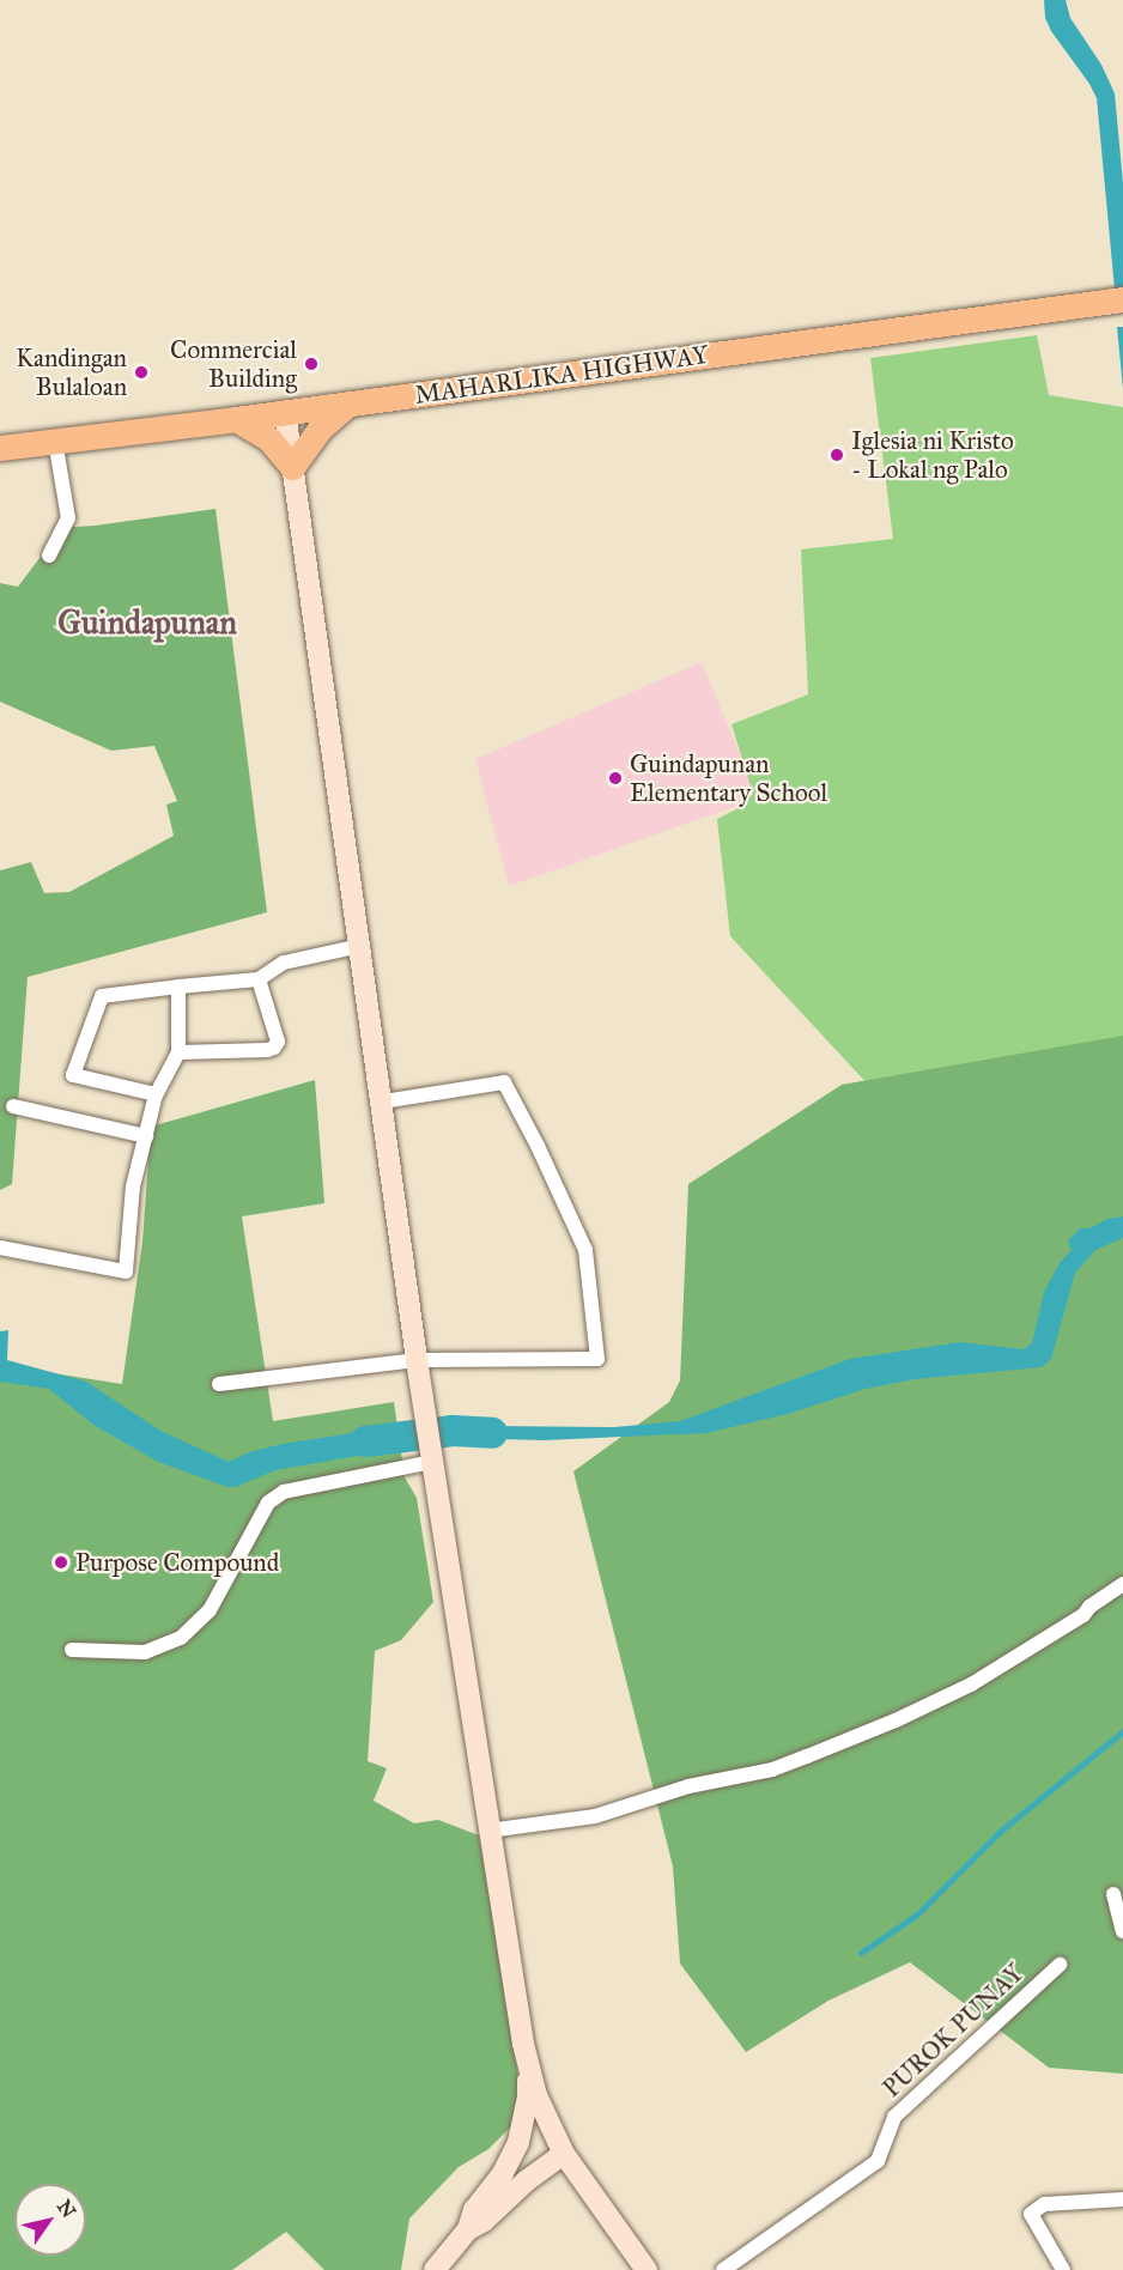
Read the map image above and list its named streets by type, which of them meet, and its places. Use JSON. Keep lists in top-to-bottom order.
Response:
{
  "streets": {
    "highway": ["MAHARLIKA HIGHWAY"],
    "street": ["PUROK PUNAY"]
  },
  "districts": ["Guindapunan"],
  "places": [
    "Commercial Building",
    "Kandingan Bulaloan",
    "Iglesia ni Kristo - Lokal ng Palo",
    "Guindapunan Elementary School",
    "Purpose Compound"
  ],
  "north": "top right"
}
